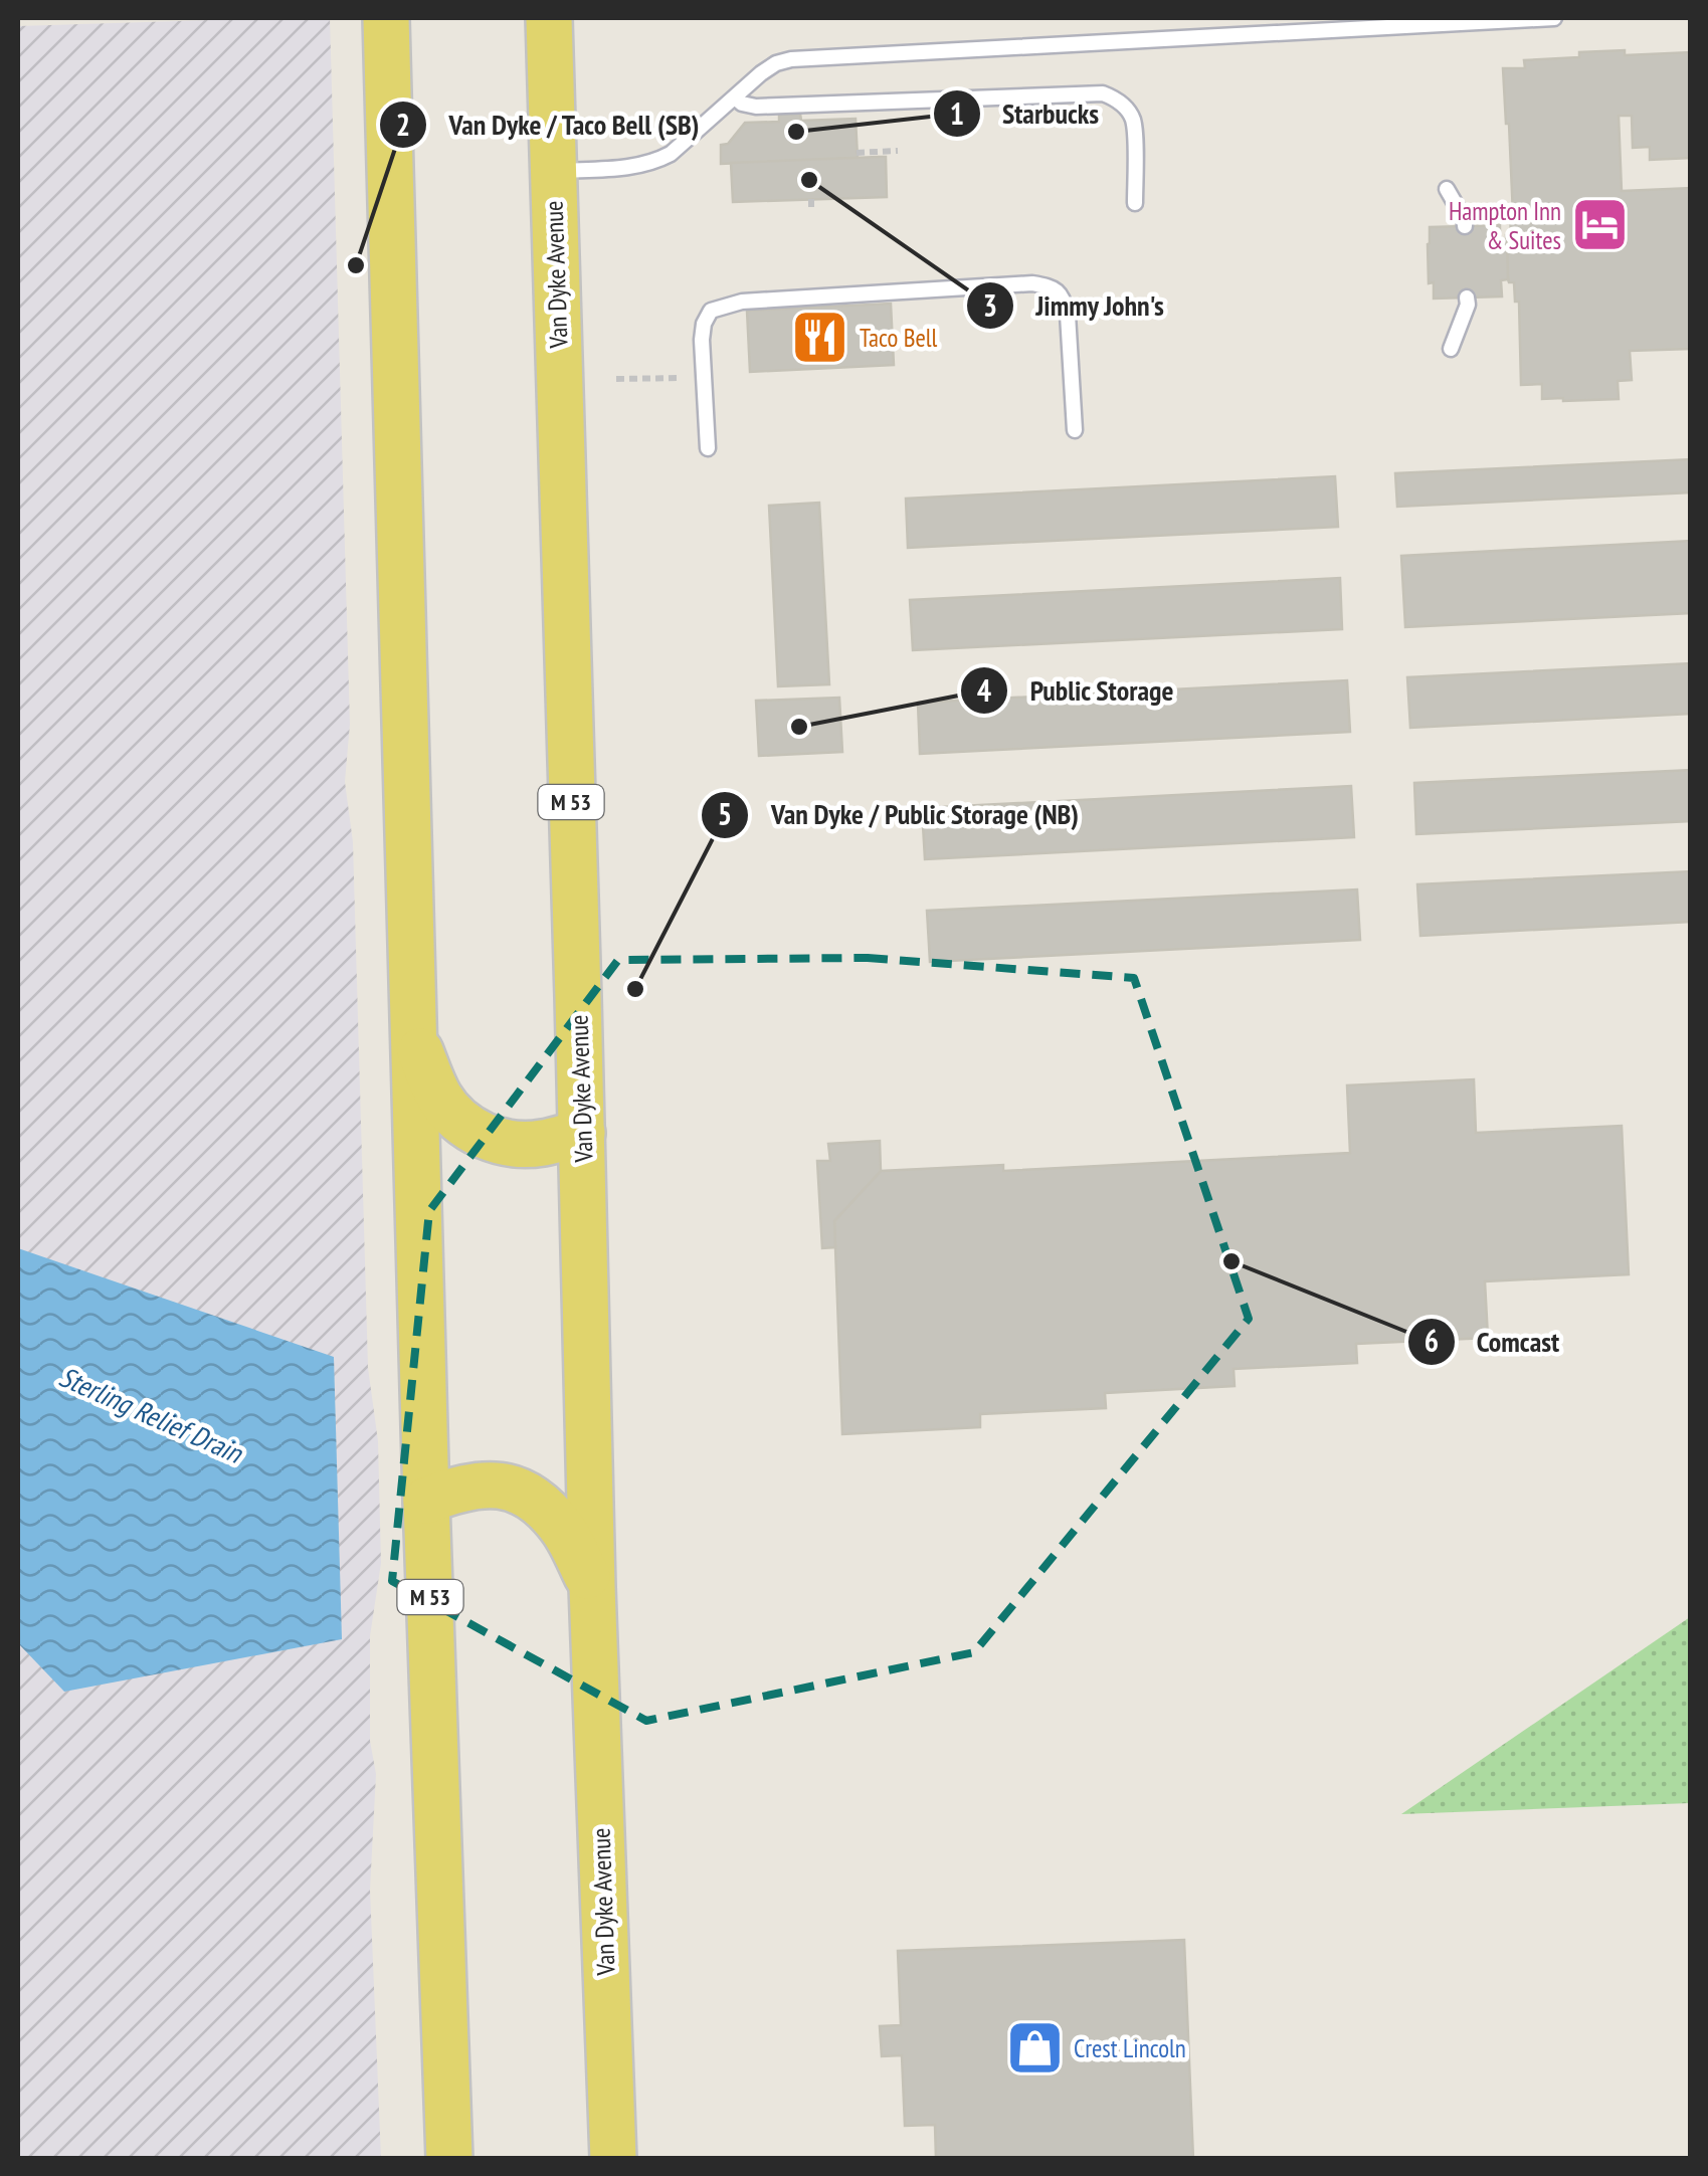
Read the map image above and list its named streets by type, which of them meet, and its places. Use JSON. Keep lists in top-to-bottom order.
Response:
{
  "streets": {
    "main road": ["Van Dyke Avenue", "M 53"]
  },
  "water": ["Sterling Relief Drain"],
  "places": {
    "other": [
      "Starbucks",
      "Jimmy John's",
      "Van Dyke / Taco Bell (SB)",
      "Public Storage",
      "Van Dyke / Public Storage (NB)",
      "Comcast"
    ],
    "hotel": ["Hampton Inn & Suites"],
    "restaurant": ["Taco Bell"],
    "shop": ["Crest Lincoln"]
  }
}
